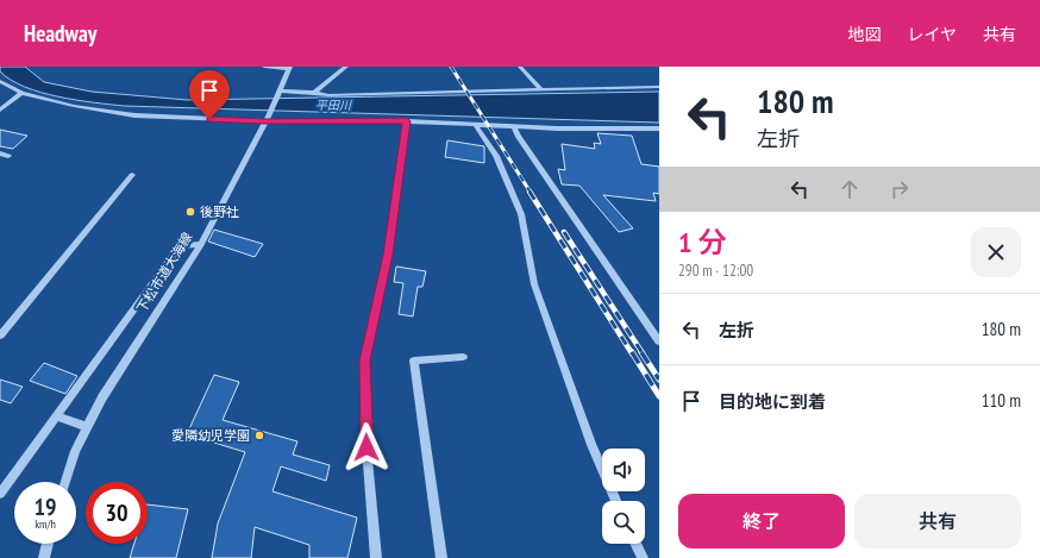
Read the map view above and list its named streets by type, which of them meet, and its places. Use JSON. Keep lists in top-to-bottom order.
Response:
{
  "streets": {
    "street": ["下松市道大海線"]
  },
  "water": ["平田川"],
  "places": ["後野社", "愛隣幼児学園"],
  "page": {
    "header": "Headway",
    "nav": ["地図", "レイヤ", "共有"],
    "turn": ["180 m", "左折"],
    "heading": ["1 分", "290 m · 12:00"],
    "list": [
      {
        "name": "左折",
        "value": "180 m"
      },
      {
        "name": "目的地に到着",
        "value": "110 m"
      }
    ],
    "speed": "19 km/h",
    "limit": "30",
    "buttons": ["終了", "共有"]
  }
}
